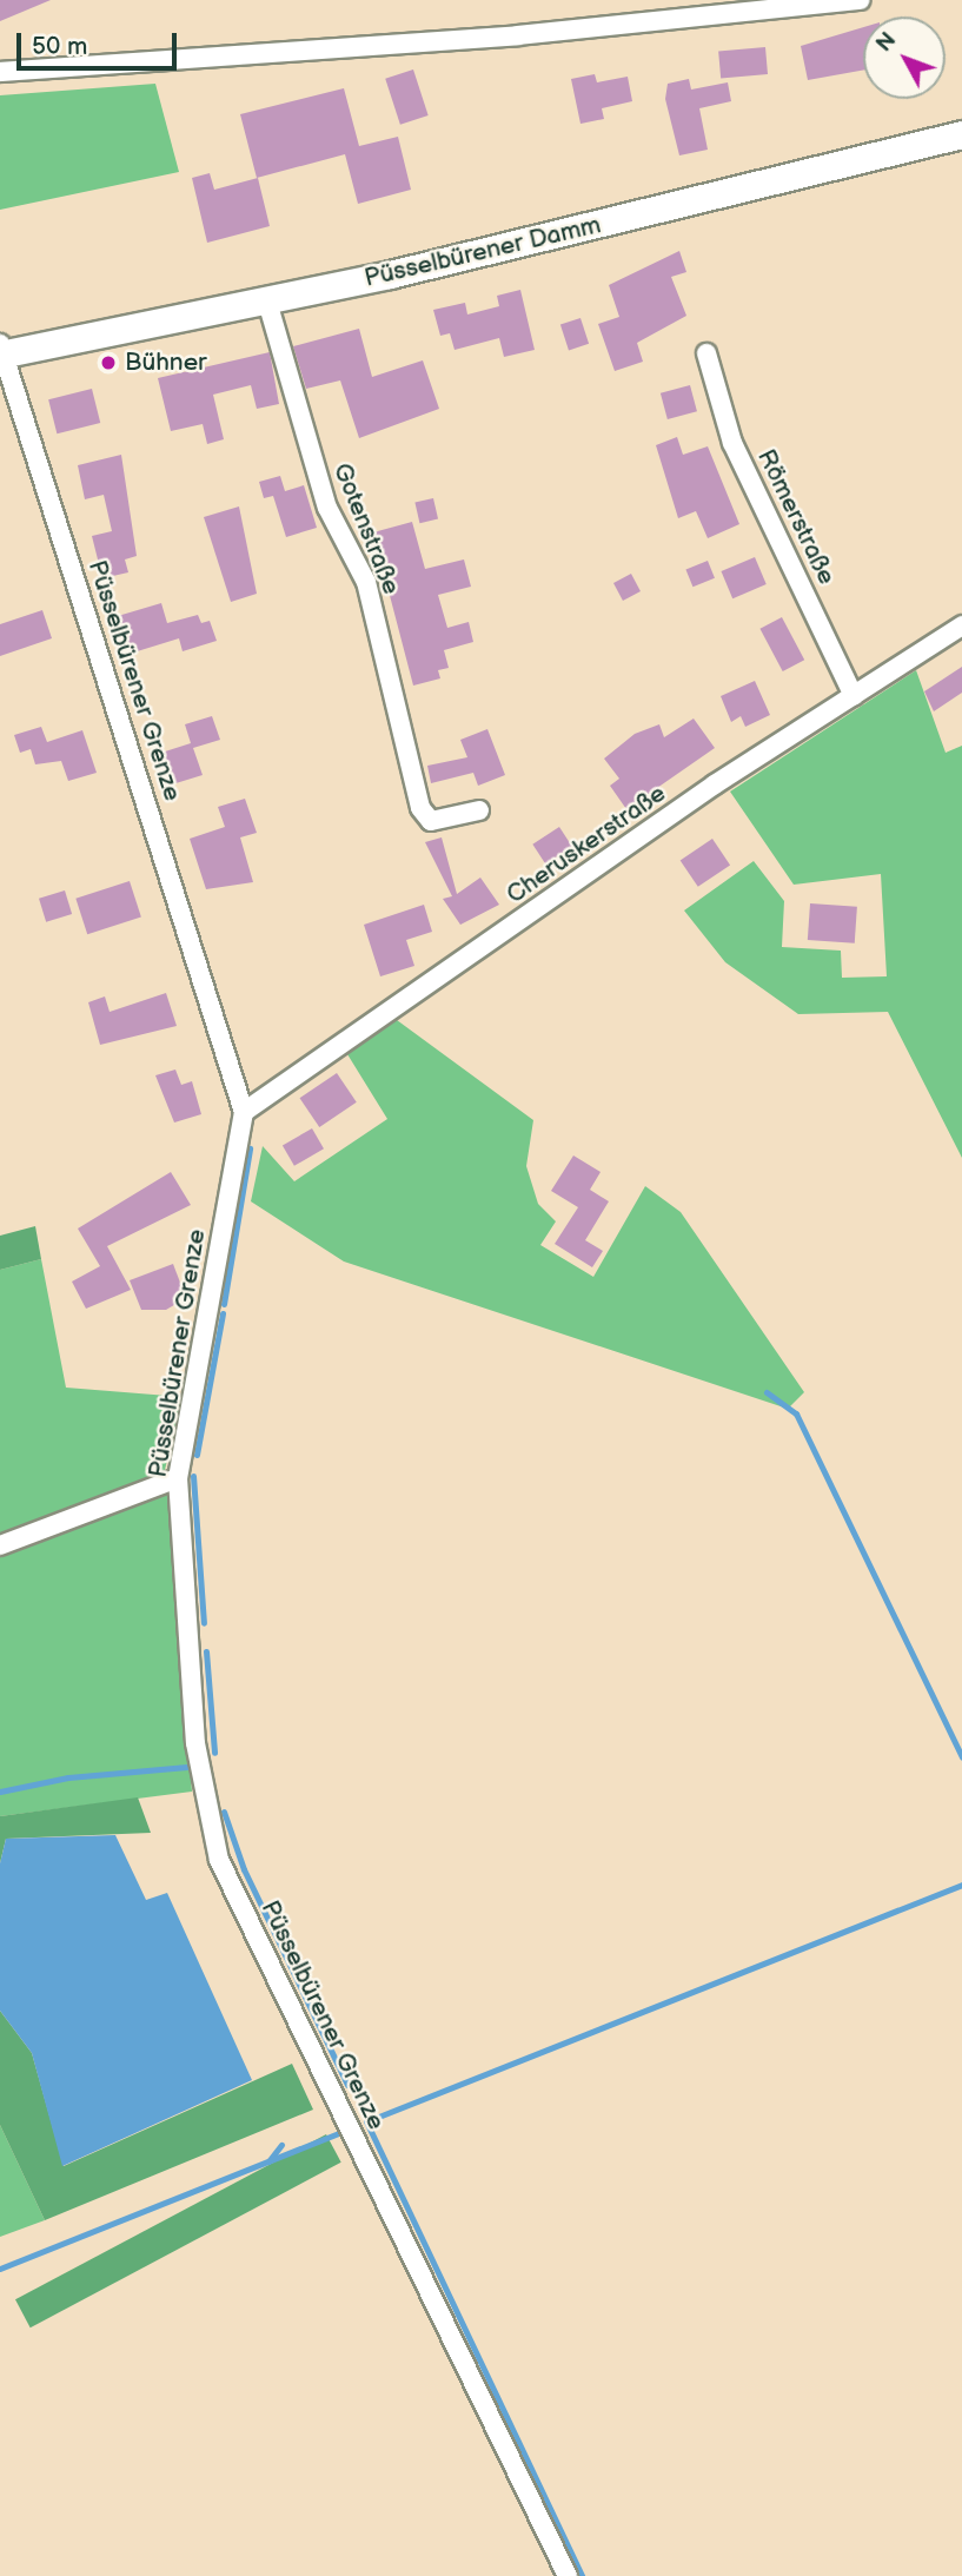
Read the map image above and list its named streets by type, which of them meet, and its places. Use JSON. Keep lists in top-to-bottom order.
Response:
{
  "streets": {
    "main road": ["Püsselbürener Damm"],
    "street": [
      "Römerstraße",
      "Gotenstraße",
      "Püsselbürener Grenze",
      "Cheruskerstraße"
    ]
  },
  "crossings": [
    ["Püsselbürener Damm", "Gotenstraße"],
    ["Püsselbürener Damm", "Püsselbürener Grenze"],
    ["Römerstraße", "Cheruskerstraße"],
    ["Püsselbürener Grenze", "Cheruskerstraße"]
  ],
  "places": ["Bühner"],
  "scale_bar": "50 m",
  "north": "top left"
}
